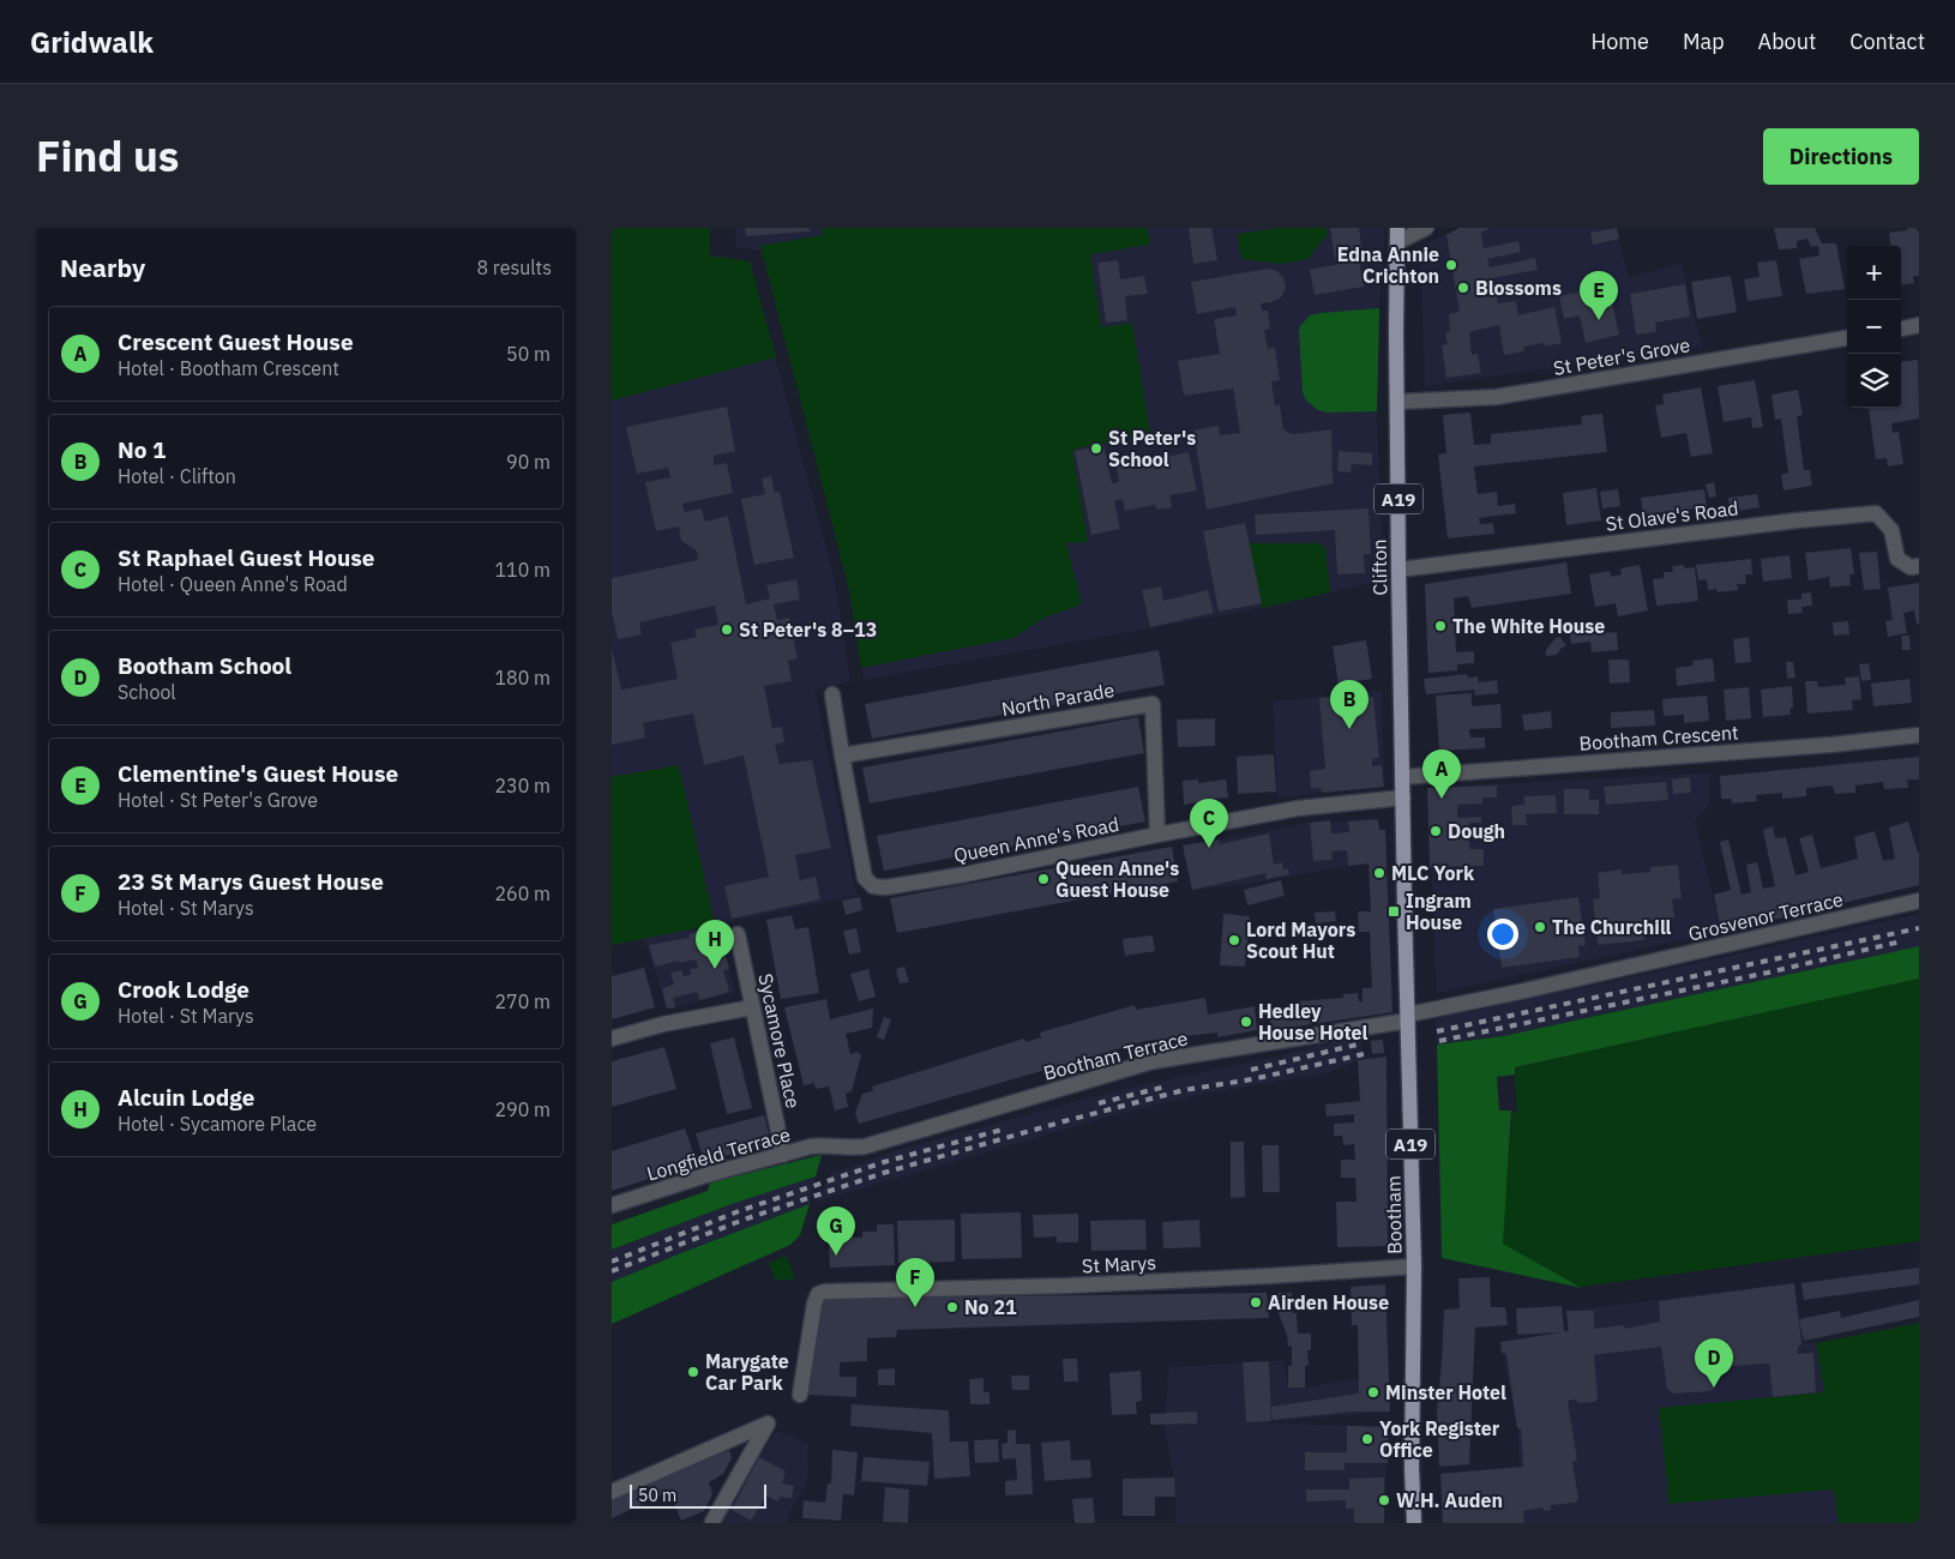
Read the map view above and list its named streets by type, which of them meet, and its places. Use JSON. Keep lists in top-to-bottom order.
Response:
{
  "streets": {
    "main road": ["A19", "Clifton", "Bootham"],
    "street": [
      "St Peter's Grove",
      "St Olave's Road",
      "North Parade",
      "Bootham Crescent",
      "Queen Anne's Road",
      "Grosvenor Terrace",
      "Sycamore Place",
      "Bootham Terrace",
      "Longfield Terrace",
      "St Marys"
    ]
  },
  "crossings": [
    ["St Peter's Grove", "Clifton"],
    ["St Olave's Road", "Clifton"],
    ["Clifton", "Bootham Crescent"],
    ["Clifton", "Queen Anne's Road"],
    ["Clifton", "Bootham"],
    ["North Parade", "Queen Anne's Road"],
    ["Queen Anne's Road", "Bootham"],
    ["Grosvenor Terrace", "Bootham Terrace"],
    ["Grosvenor Terrace", "Bootham"],
    ["Sycamore Place", "Longfield Terrace"],
    ["Bootham Terrace", "Longfield Terrace"],
    ["Bootham Terrace", "Bootham"],
    ["Bootham", "St Marys"]
  ],
  "places": {
    "other": [
      "Edna Annie Crichton",
      "Blossoms",
      "St Peter's School",
      "The White House",
      "St Peter's 8–13",
      "Dough",
      "MLC York",
      "Queen Anne's Guest House",
      "The Churchill",
      "Lord Mayors Scout Hut",
      "Hedley House Hotel",
      "Airden House",
      "No 21",
      "Marygate Car Park",
      "Minster Hotel",
      "York Register Office",
      "W.H. Auden"
    ],
    "transit": ["Ingram House"]
  },
  "scale_bar": "50 m",
  "page": {
    "header": "Gridwalk",
    "nav": [
      "Home",
      "Map",
      "About",
      "Contact"
    ],
    "title": "Find us",
    "buttons": "Directions",
    "heading": ["Nearby", "8 results"],
    "map_buttons": ["+", "−"],
    "pins": [
      "E",
      "B",
      "A",
      "C",
      "H",
      "G",
      "F",
      "D"
    ],
    "list": [
      {
        "mark": "A",
        "name": "Crescent Guest House",
        "note": "Hotel · Bootham Crescent",
        "value": "50 m"
      },
      {
        "mark": "B",
        "name": "No 1",
        "note": "Hotel · Clifton",
        "value": "90 m"
      },
      {
        "mark": "C",
        "name": "St Raphael Guest House",
        "note": "Hotel · Queen Anne's Road",
        "value": "110 m"
      },
      {
        "mark": "D",
        "name": "Bootham School",
        "note": "School",
        "value": "180 m"
      },
      {
        "mark": "E",
        "name": "Clementine's Guest House",
        "note": "Hotel · St Peter's Grove",
        "value": "230 m"
      },
      {
        "mark": "F",
        "name": "23 St Marys Guest House",
        "note": "Hotel · St Marys",
        "value": "260 m"
      },
      {
        "mark": "G",
        "name": "Crook Lodge",
        "note": "Hotel · St Marys",
        "value": "270 m"
      },
      {
        "mark": "H",
        "name": "Alcuin Lodge",
        "note": "Hotel · Sycamore Place",
        "value": "290 m"
      }
    ],
    "scale": "50 m"
  }
}
